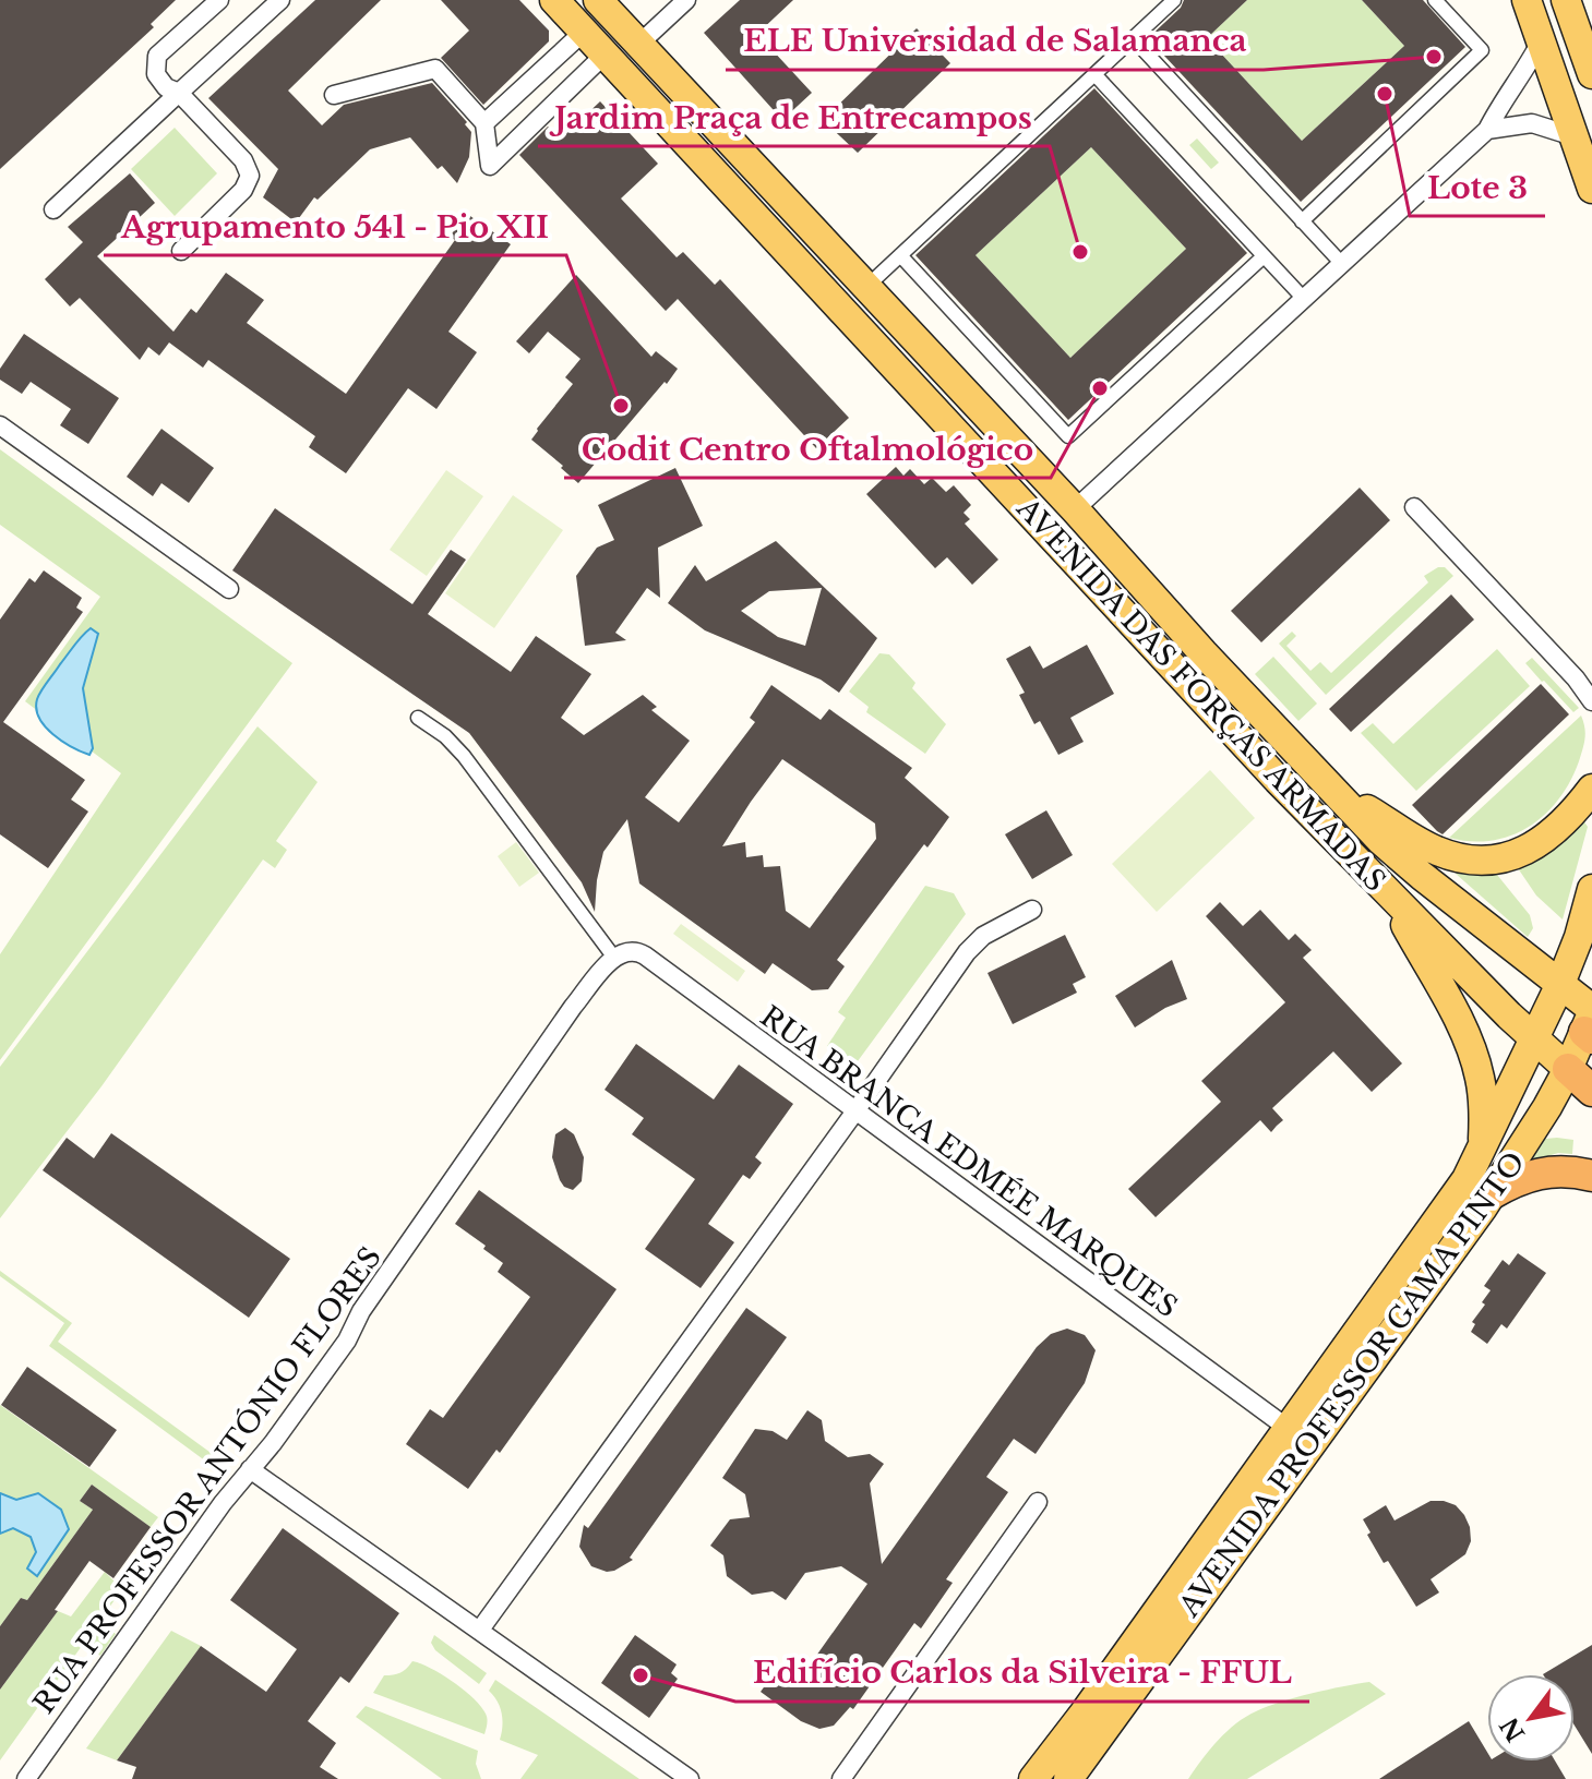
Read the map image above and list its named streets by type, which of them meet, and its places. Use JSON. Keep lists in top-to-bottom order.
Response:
{
  "streets": {
    "highway": ["AVENIDA DAS FORÇAS ARMADAS"],
    "main road": ["AVENIDA PROFESSOR GAMA PINTO"],
    "street": ["RUA BRANCA EDMÉE MARQUES", "RUA PROFESSOR ANTÓNIO FLORES"]
  },
  "crossings": [
    ["AVENIDA DAS FORÇAS ARMADAS", "AVENIDA PROFESSOR GAMA PINTO"],
    ["RUA BRANCA EDMÉE MARQUES", "AVENIDA PROFESSOR GAMA PINTO"],
    ["RUA BRANCA EDMÉE MARQUES", "RUA PROFESSOR ANTÓNIO FLORES"]
  ],
  "places": [
    "ELE Universidad de Salamanca",
    "Lote 3",
    "Jardim Praça de Entrecampos",
    "Codit Centro Oftalmológico",
    "Agrupamento 541 - Pio XII",
    "Edifício Carlos da Silveira - FFUL"
  ],
  "north": "bottom left"
}
